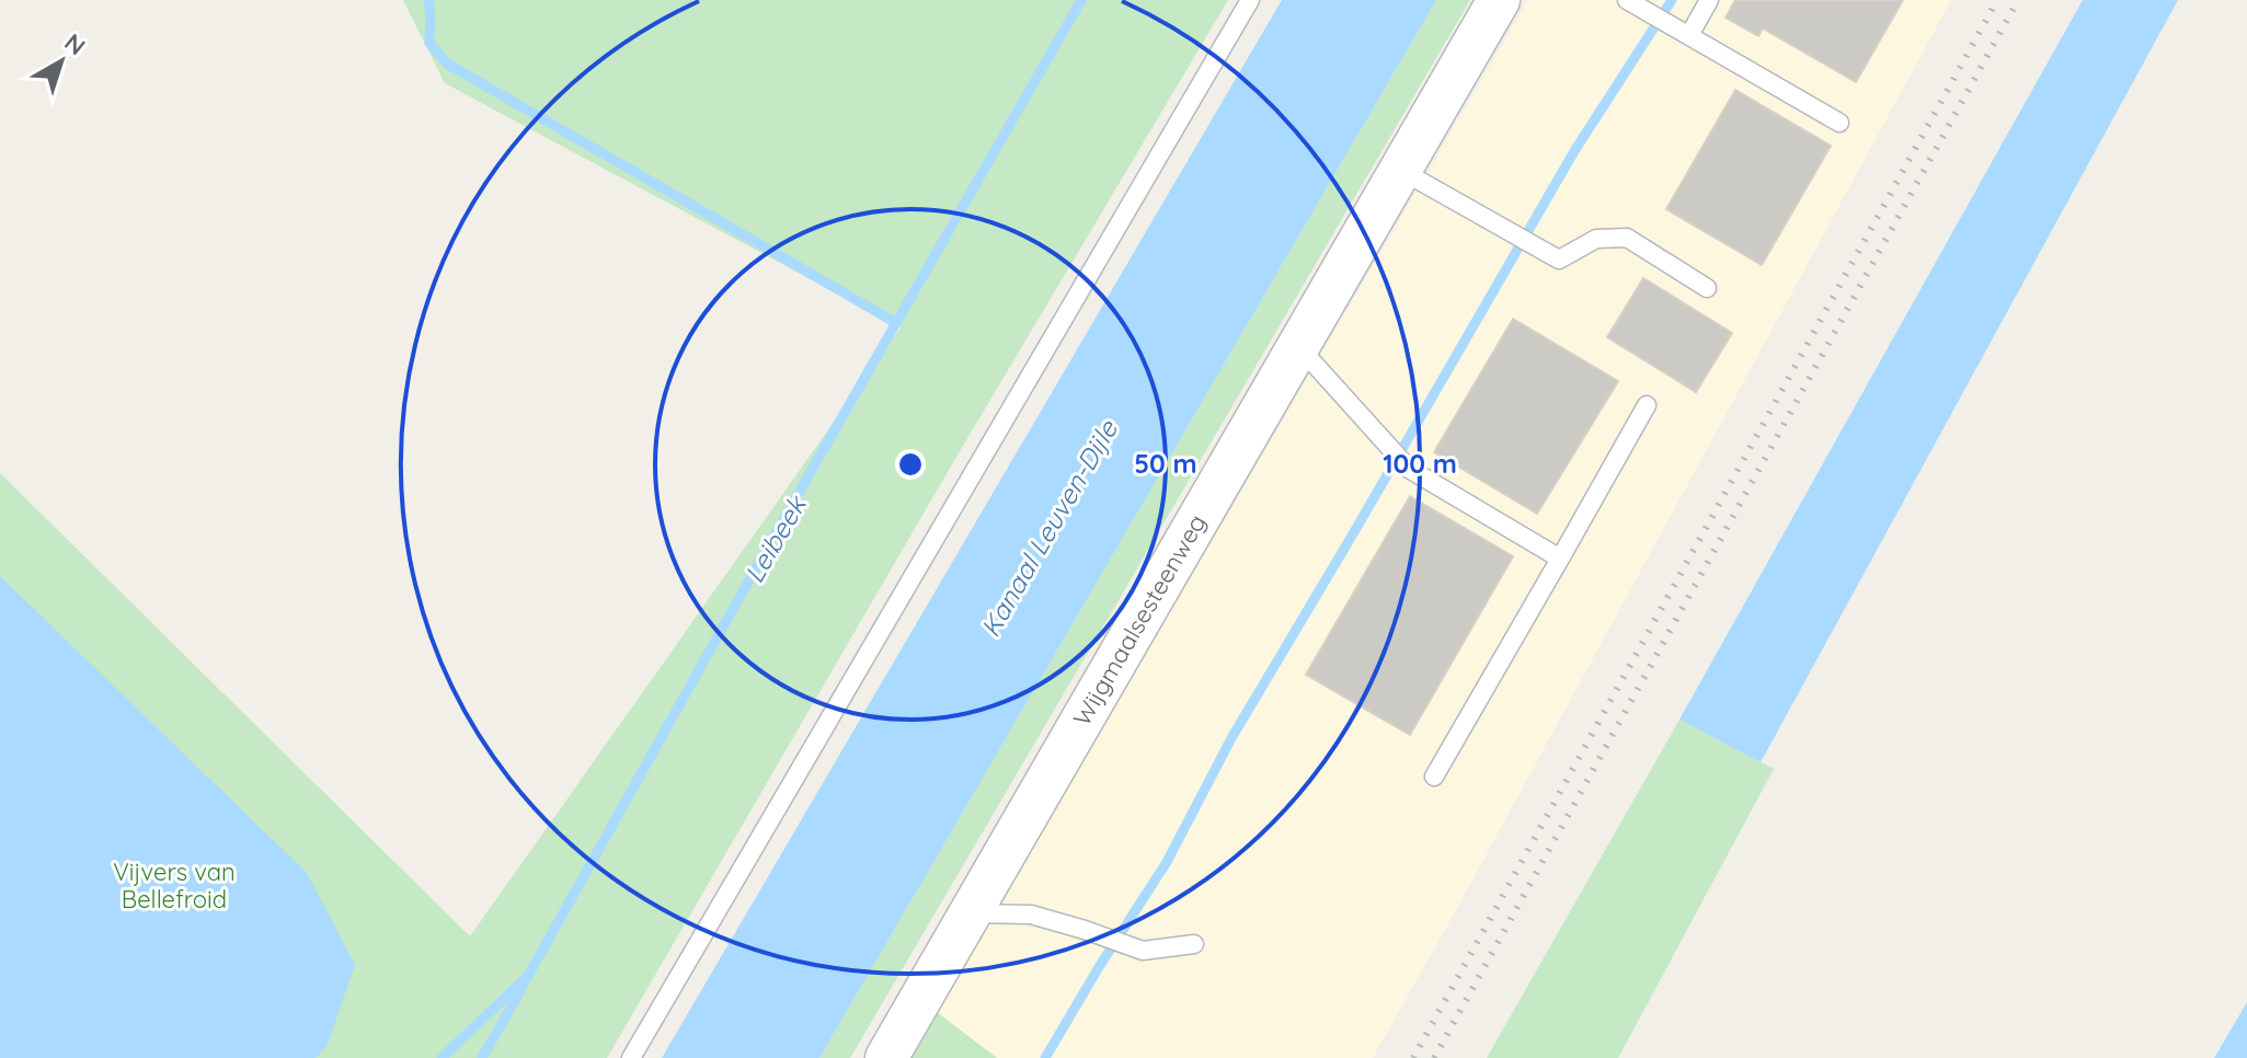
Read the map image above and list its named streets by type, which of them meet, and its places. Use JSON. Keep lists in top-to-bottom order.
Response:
{
  "streets": {
    "street": ["Wijgmaalsesteenweg"]
  },
  "water": ["Kanaal Leuven-Dijle", "Leibeek"],
  "parks": ["Vijvers van Bellefroid"],
  "north": "top right",
  "rings": ["50 m", "100 m"]
}
